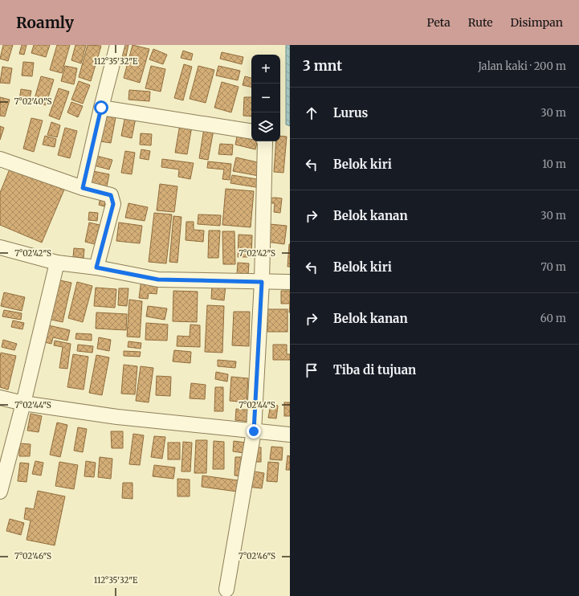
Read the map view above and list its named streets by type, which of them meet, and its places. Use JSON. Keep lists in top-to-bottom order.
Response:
{
  "page": {
    "header": "Roamly",
    "nav": ["Peta", "Rute", "Disimpan"],
    "heading": ["3 mnt", "Jalan kaki · 200 m"],
    "map_buttons": ["+", "−"],
    "list": [
      ["Lurus", "30 m"],
      ["Belok kiri", "10 m"],
      ["Belok kanan", "30 m"],
      ["Belok kiri", "70 m"],
      ["Belok kanan", "60 m"],
      "Tiba di tujuan"
    ]
  },
  "coordinates": [
    "112°35'32\"E",
    "7°02'40\"S",
    "7°02'42\"S",
    "7°02'44\"S",
    "7°02'46\"S"
  ]
}
